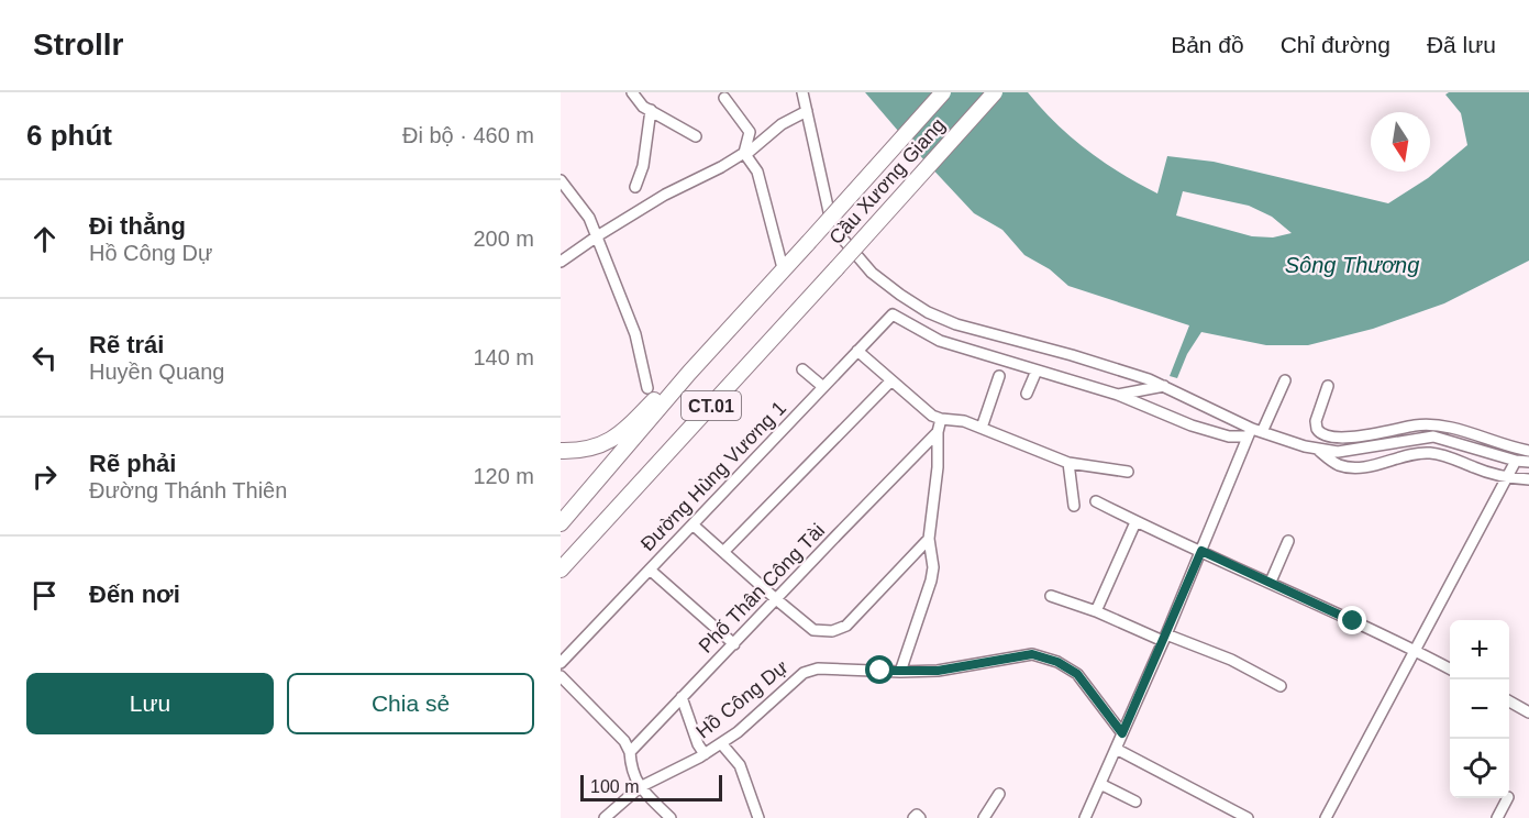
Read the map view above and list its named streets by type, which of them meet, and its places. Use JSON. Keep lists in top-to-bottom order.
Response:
{
  "streets": {
    "highway": ["Cầu Xương Giang", "CT.01"],
    "street": ["Đường Hùng Vương 1", "Phố Thân Công Tài", "Hồ Công Dự"]
  },
  "crossings": [
    ["Cầu Xương Giang", "CT.01"]
  ],
  "water": ["Sông Thương"],
  "scale_bar": "100 m",
  "north": "bottom",
  "page": {
    "header": "Strollr",
    "nav": ["Bản đồ", "Chỉ đường", "Đã lưu"],
    "heading": ["6 phút", "Đi bộ · 460 m"],
    "list": [
      ["Đi thẳng", "Hồ Công Dự", "200 m"],
      ["Rẽ trái", "Huyền Quang", "140 m"],
      ["Rẽ phải", "Đường Thánh Thiên", "120 m"],
      "Đến nơi"
    ],
    "map_buttons": ["+", "−"],
    "buttons": ["Lưu", "Chia sẻ"],
    "scale": "100 m"
  }
}
